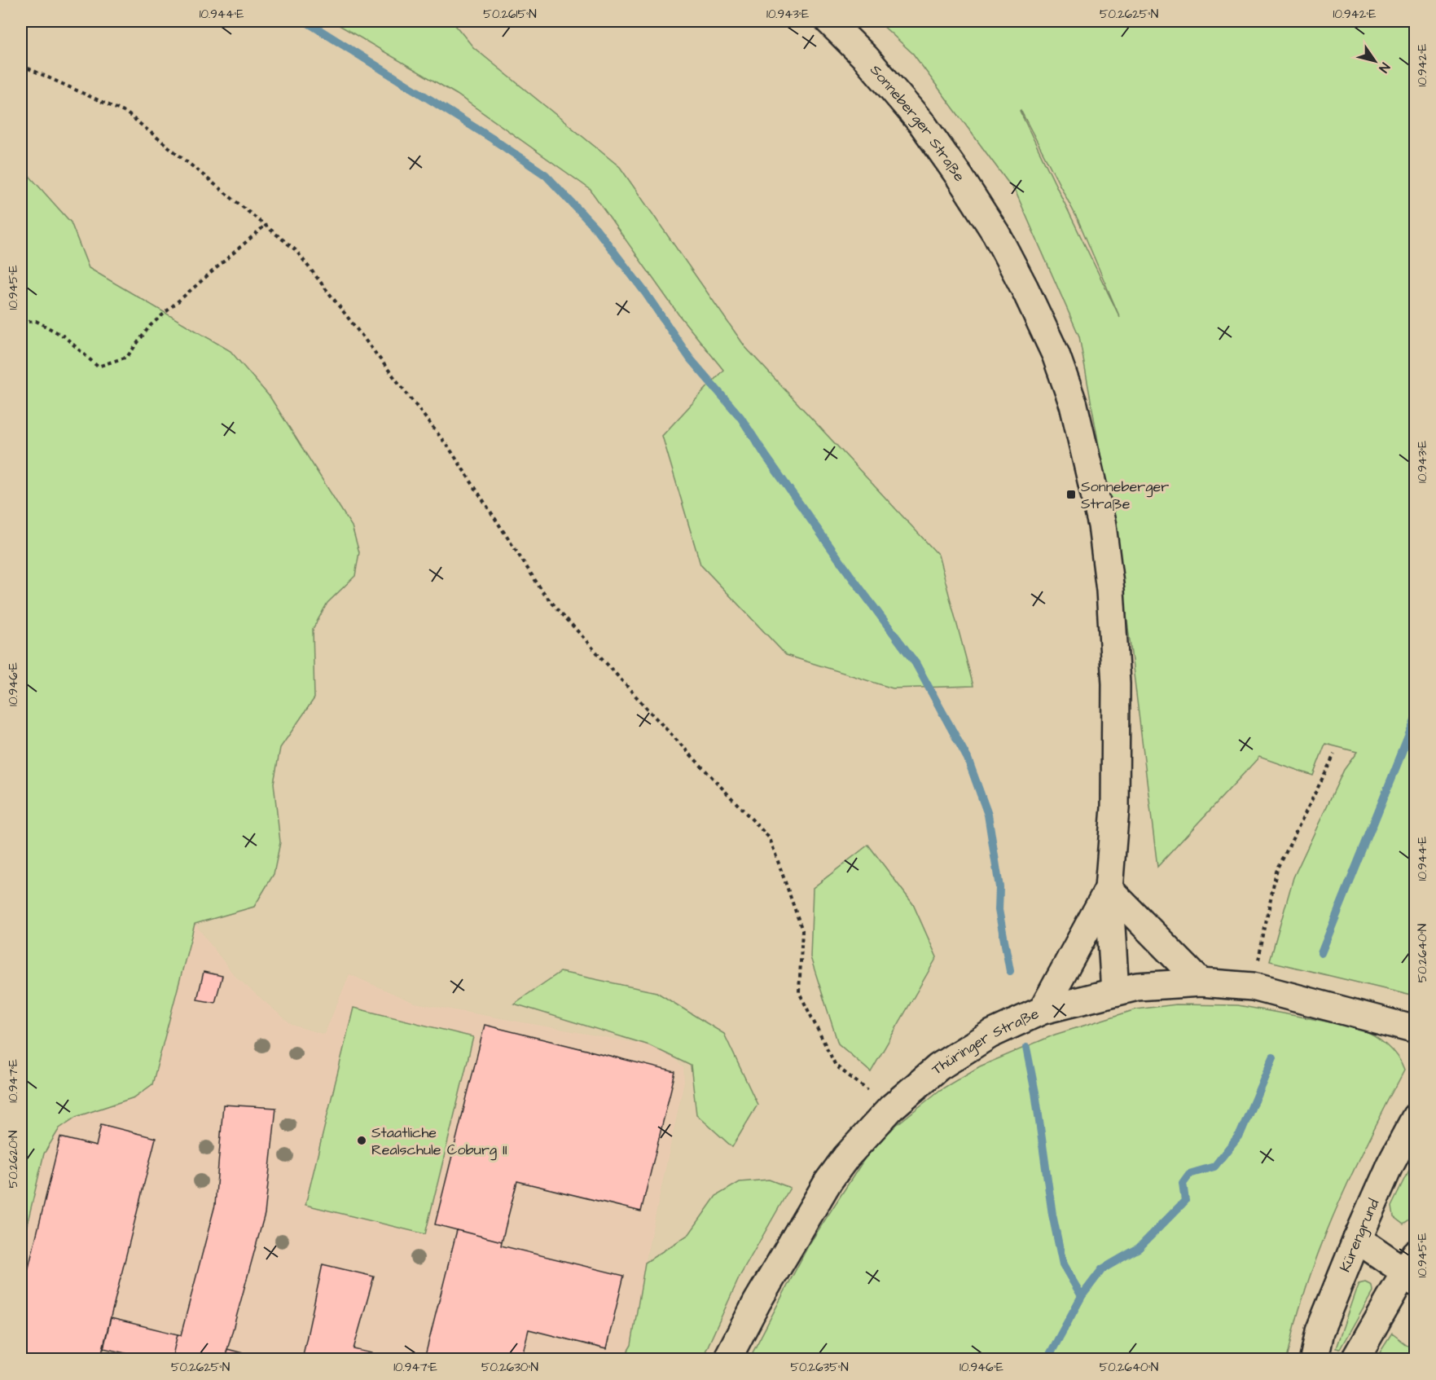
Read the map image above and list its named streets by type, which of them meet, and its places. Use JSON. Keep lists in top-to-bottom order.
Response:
{
  "streets": {
    "street": ["Sonneberger Straße", "Thüringer Straße", "Kürengrund"]
  },
  "crossings": [
    ["Sonneberger Straße", "Thüringer Straße"]
  ],
  "places": {
    "transit": ["Sonneberger Straße"],
    "other": ["Staatliche Realschule Coburg II"]
  },
  "north": "bottom right",
  "coordinates": [
    "10.944°E",
    "50.2615°N",
    "10.943°E",
    "50.2625°N",
    "10.942°E",
    "10.945°E",
    "10.946°E",
    "50.2640°N",
    "10.947°E",
    "50.2620°N",
    "50.2630°N",
    "50.2635°N"
  ]
}
